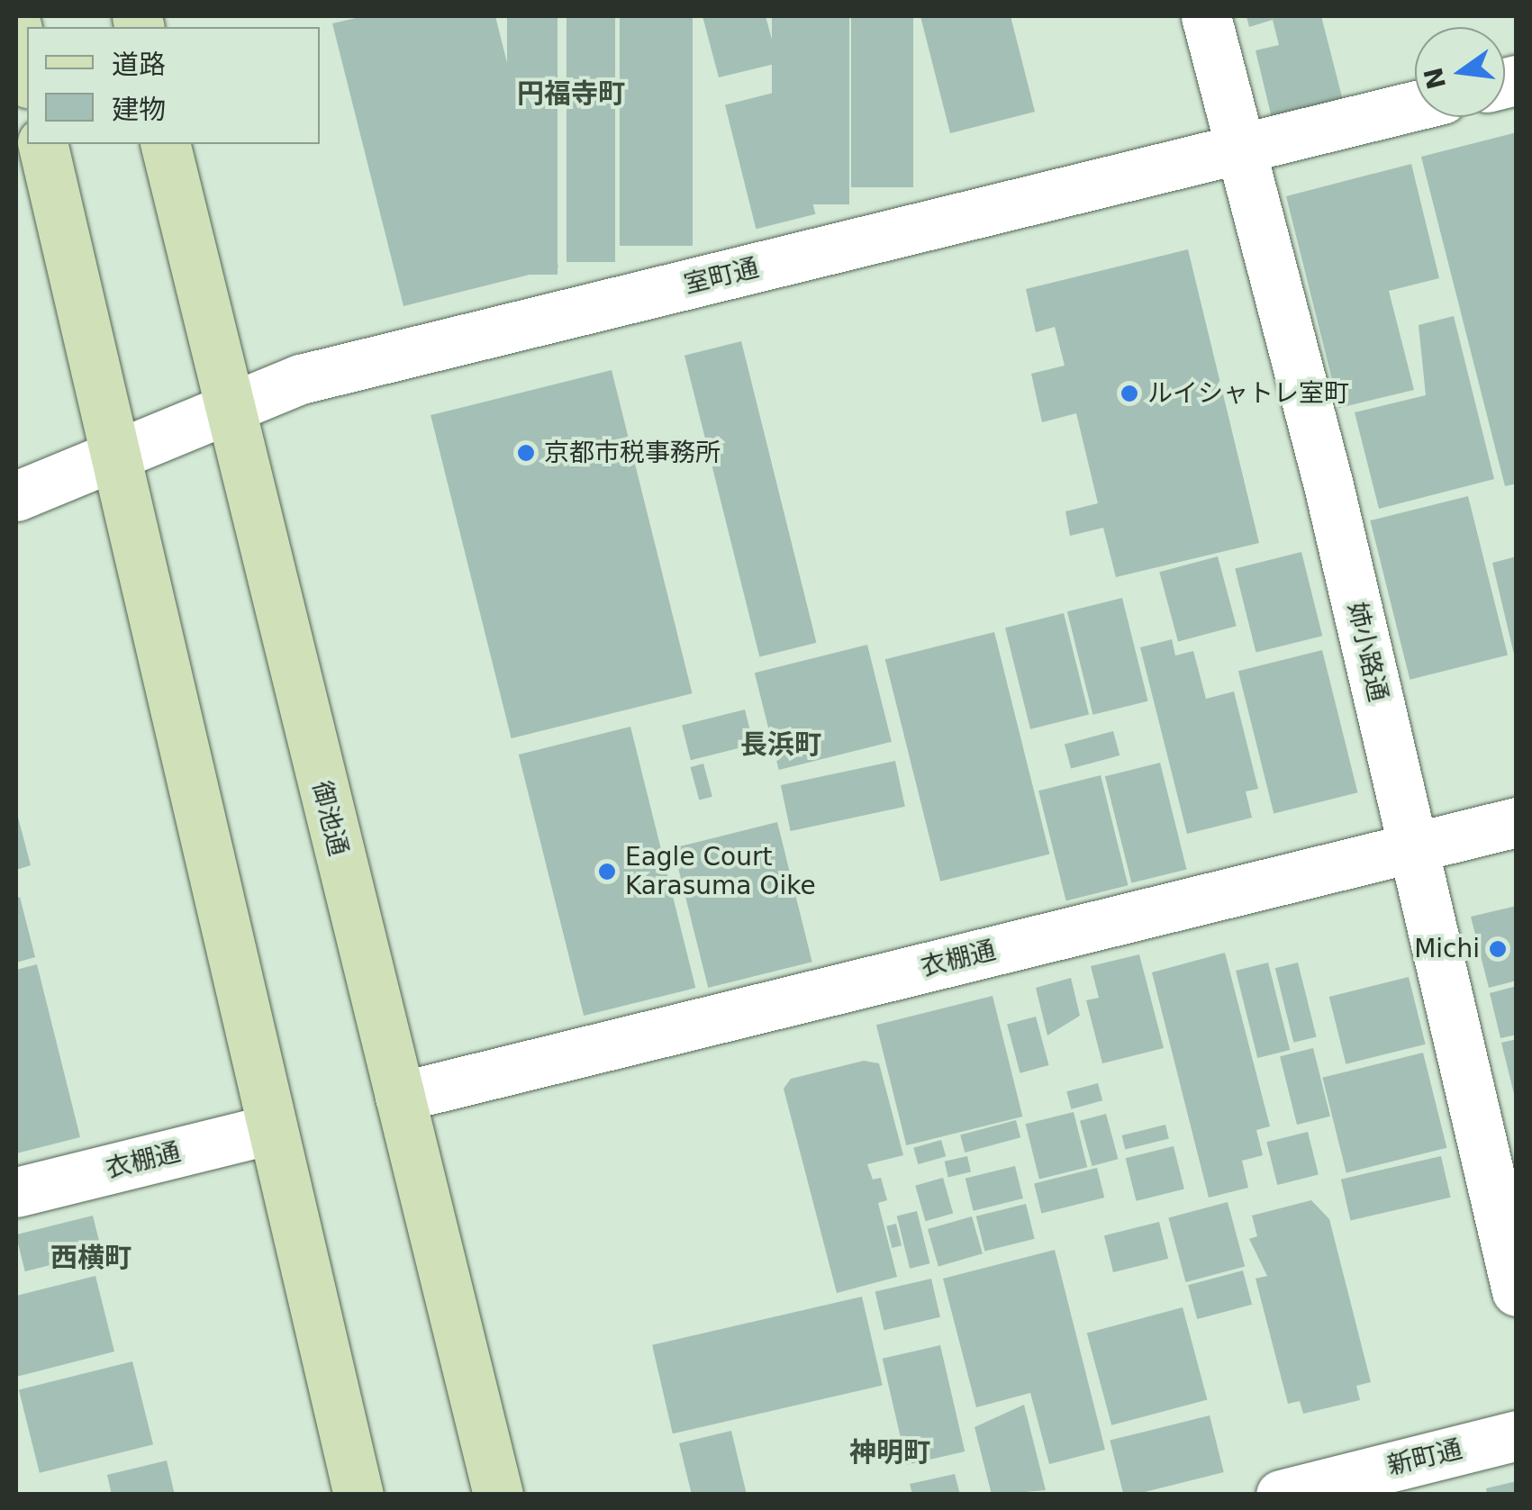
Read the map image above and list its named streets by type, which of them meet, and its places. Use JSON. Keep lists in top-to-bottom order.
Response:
{
  "streets": {
    "main road": ["御池通"],
    "street": [
      "室町通",
      "姉小路通",
      "衣棚通",
      "新町通"
    ]
  },
  "crossings": [
    ["室町通", "姉小路通"],
    ["室町通", "御池通"],
    ["姉小路通", "衣棚通"],
    ["御池通", "衣棚通"]
  ],
  "districts": [
    "円福寺町",
    "長浜町",
    "西横町",
    "神明町"
  ],
  "places": [
    "ルイシャトレ室町",
    "京都市税事務所",
    "Eagle Court Karasuma Oike",
    "Michi"
  ],
  "legend": ["道路", "建物"],
  "north": "left"
}
